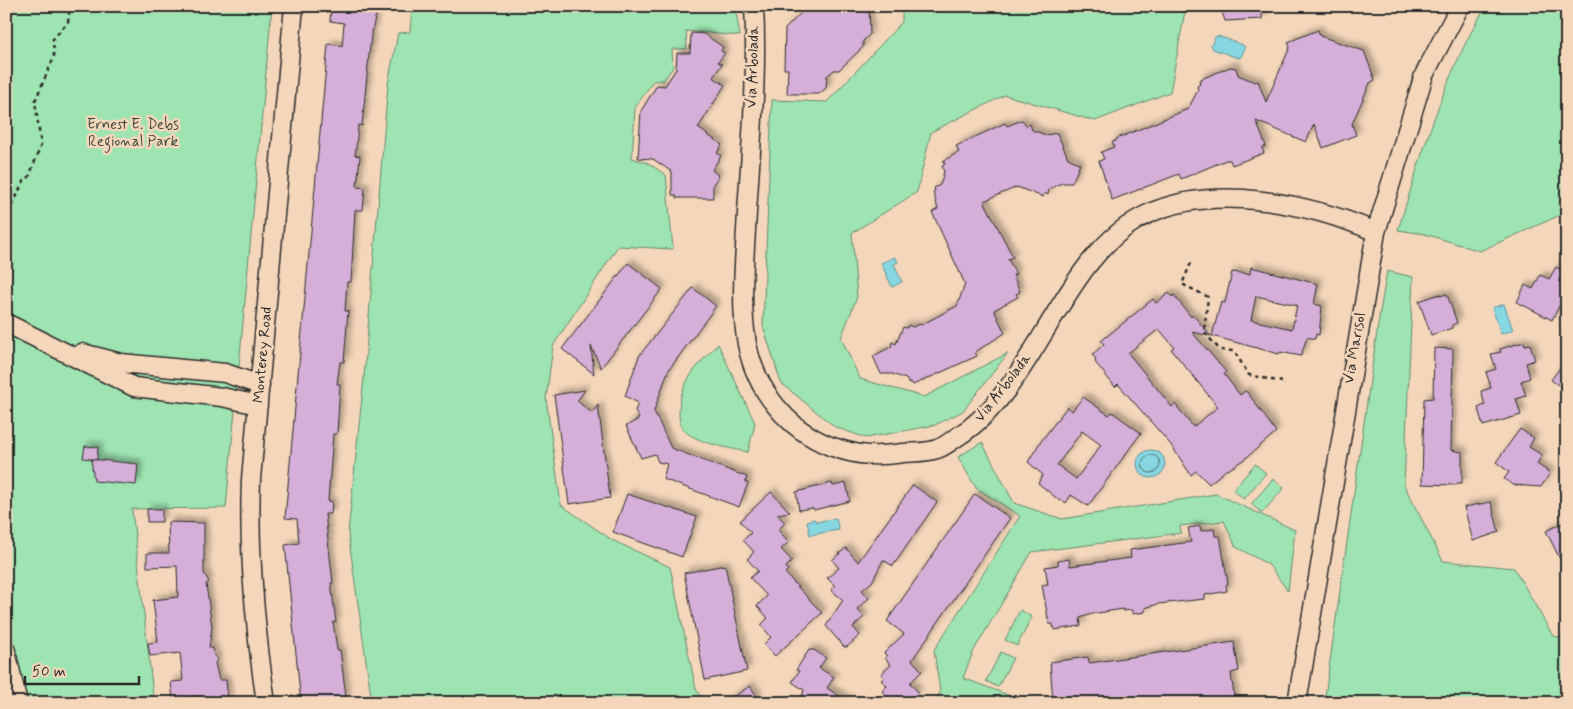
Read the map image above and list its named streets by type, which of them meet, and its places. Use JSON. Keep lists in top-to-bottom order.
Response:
{
  "streets": {
    "street": ["Via Arbolada", "Via Marisol", "Monterey Road"]
  },
  "crossings": [
    ["Via Arbolada", "Via Marisol"]
  ],
  "parks": ["Ernest E. Debs Regional Park"],
  "scale_bar": "50 m"
}
